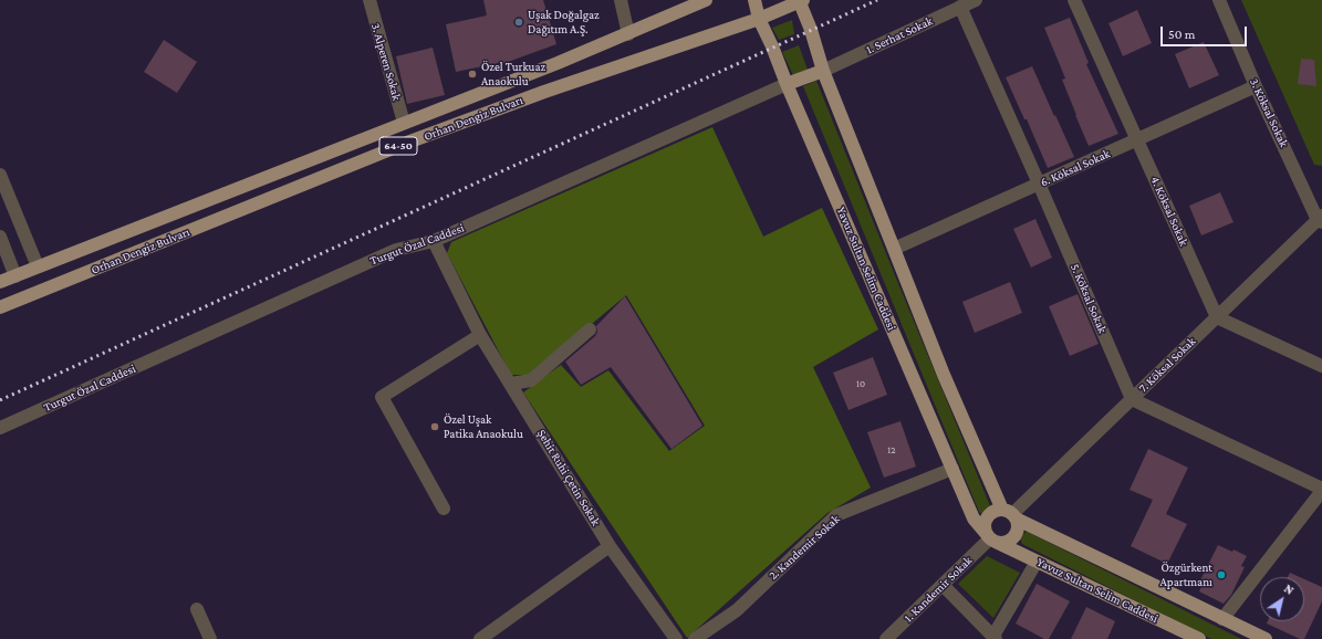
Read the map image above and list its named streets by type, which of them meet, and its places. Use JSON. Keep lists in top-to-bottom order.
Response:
{
  "streets": {
    "main road": ["Orhan Dengiz Bulvarı", "64-50", "Yavuz Sultan Selim Caddesi"],
    "street": [
      "1. Serhat Sokak",
      "3. Alperen Sokak",
      "3. Köksal Sokak",
      "6. Köksal Sokak",
      "4. Köksal Sokak",
      "Turgut Özal Caddesi",
      "5. Köksal Sokak",
      "7. Köksal Sokak",
      "Şehit Ruhi Çetin Sokak",
      "2. Kandemir Sokak",
      "1. Kandemir Sokak"
    ]
  },
  "crossings": [
    ["1. Serhat Sokak", "5. Köksal Sokak"],
    ["3. Alperen Sokak", "Orhan Dengiz Bulvarı"],
    ["3. Köksal Sokak", "6. Köksal Sokak"],
    ["3. Köksal Sokak", "7. Köksal Sokak"],
    ["Orhan Dengiz Bulvarı", "Yavuz Sultan Selim Caddesi"],
    ["6. Köksal Sokak", "4. Köksal Sokak"],
    ["6. Köksal Sokak", "5. Köksal Sokak"],
    ["4. Köksal Sokak", "7. Köksal Sokak"],
    ["Turgut Özal Caddesi", "Yavuz Sultan Selim Caddesi"],
    ["Turgut Özal Caddesi", "Şehit Ruhi Çetin Sokak"],
    ["Yavuz Sultan Selim Caddesi", "7. Köksal Sokak"],
    ["Yavuz Sultan Selim Caddesi", "2. Kandemir Sokak"],
    ["Yavuz Sultan Selim Caddesi", "1. Kandemir Sokak"],
    ["5. Köksal Sokak", "7. Köksal Sokak"],
    ["7. Köksal Sokak", "1. Kandemir Sokak"]
  ],
  "places": [
    "Uşak Doğalgaz Dağıtım A.Ş.",
    "Özel Turkuaz Anaokulu",
    "Özel Uşak Patika Anaokulu",
    "Özgürkent Apartmanı"
  ],
  "house_numbers": ["10", "12"],
  "scale_bar": "50 m",
  "north": "top right"
}
